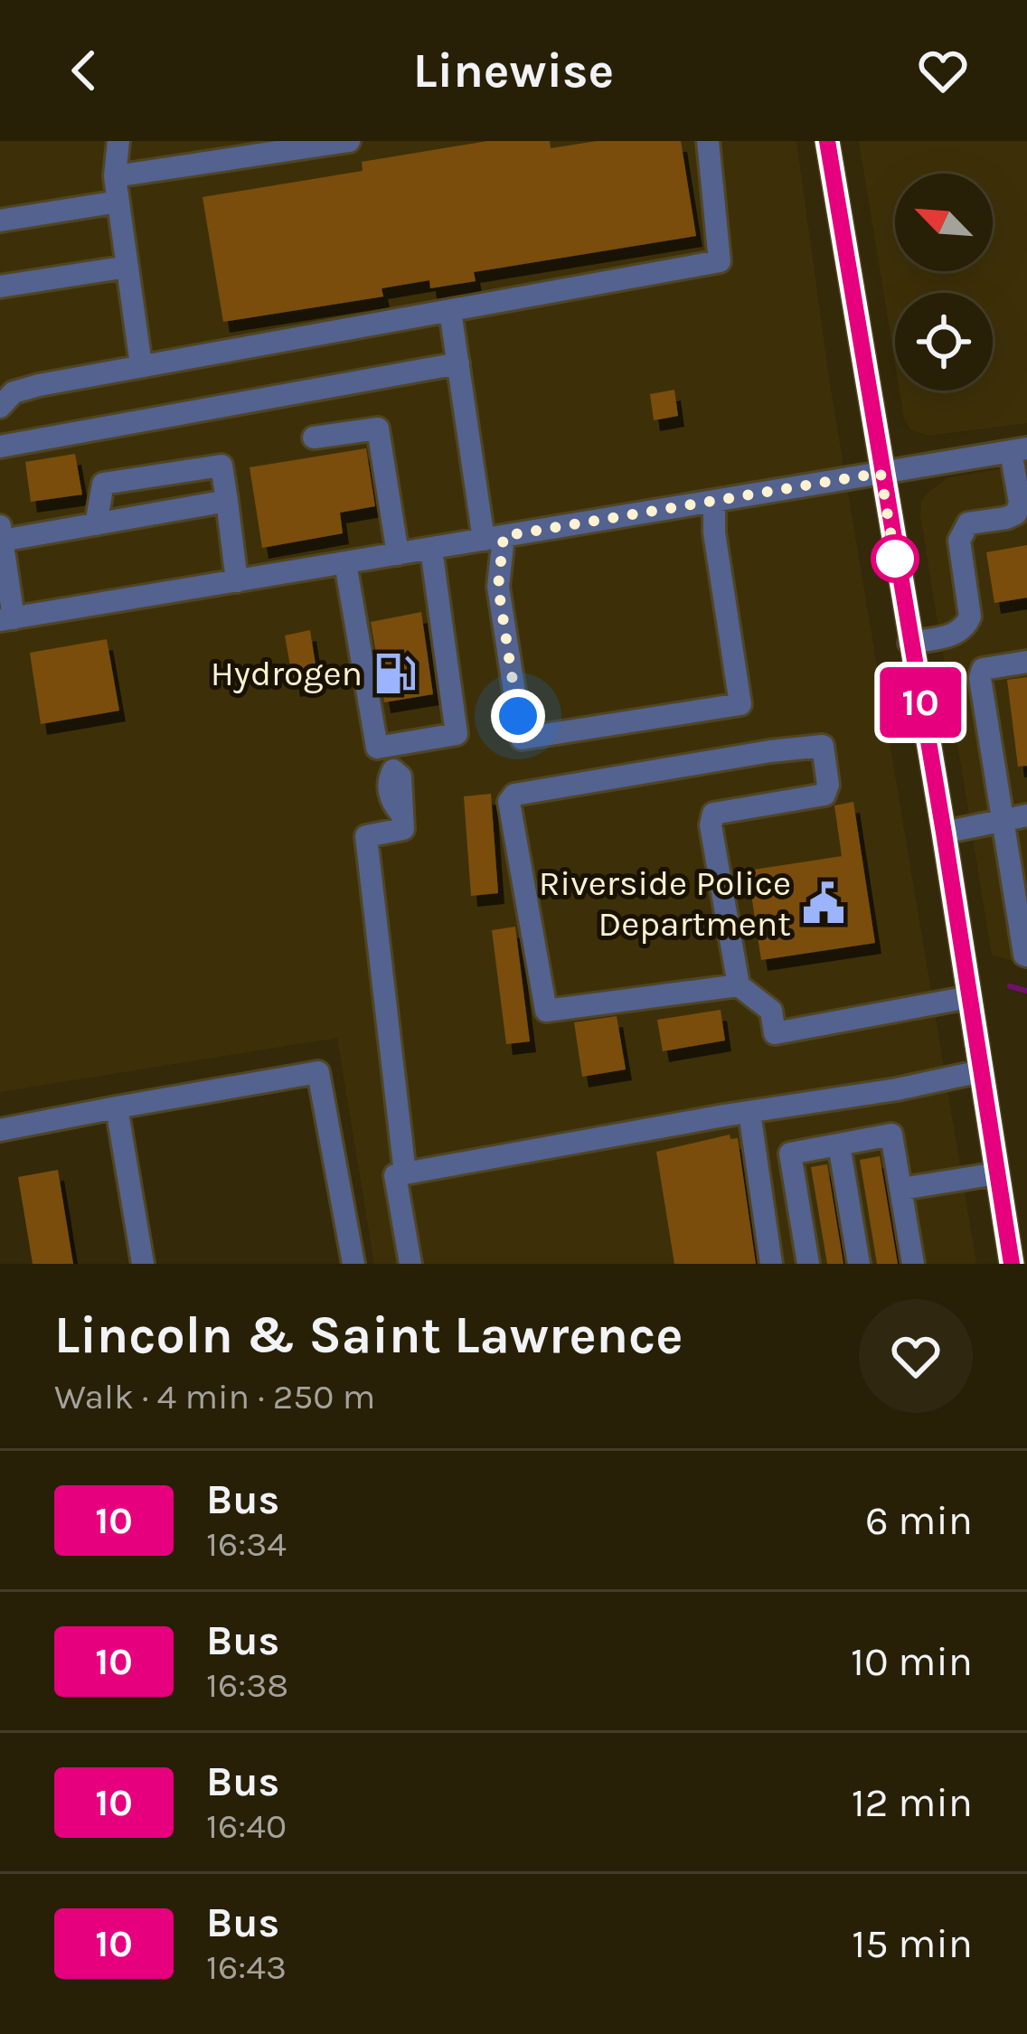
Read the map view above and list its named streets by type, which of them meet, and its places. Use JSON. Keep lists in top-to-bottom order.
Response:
{
  "places": {
    "fuel station": ["Hydrogen"],
    "public building": ["Riverside Police Department"]
  },
  "lines": ["bus line 10"],
  "north": "top left",
  "page": {
    "header": "Linewise",
    "on_map": "10",
    "heading": ["Lincoln & Saint Lawrence", "Walk · 4 min · 250 m"],
    "list": [
      {
        "mark": "10",
        "name": "Bus",
        "note": "16:34",
        "value": "6 min"
      },
      {
        "mark": "10",
        "name": "Bus",
        "note": "16:38",
        "value": "10 min"
      },
      {
        "mark": "10",
        "name": "Bus",
        "note": "16:40",
        "value": "12 min"
      },
      {
        "mark": "10",
        "name": "Bus",
        "note": "16:43",
        "value": "15 min"
      }
    ]
  }
}
